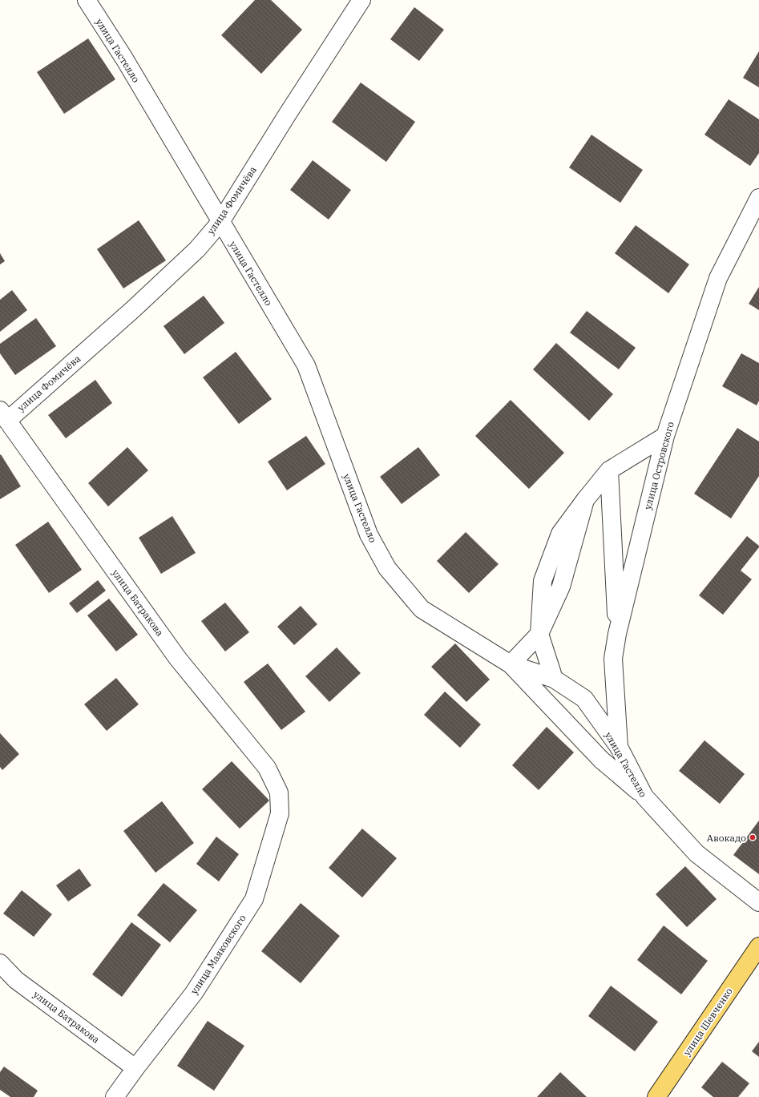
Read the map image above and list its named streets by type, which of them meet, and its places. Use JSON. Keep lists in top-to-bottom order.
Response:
{
  "streets": {
    "main road": ["улица Шевченко"],
    "street": [
      "улица Гастелло",
      "улица Фомичёва",
      "улица Островского",
      "улица Батракова",
      "улица Маяковского"
    ]
  },
  "crossings": [
    ["улица Гастелло", "улица Фомичёва"],
    ["улица Гастелло", "улица Островского"],
    ["улица Фомичёва", "улица Батракова"],
    ["улица Батракова", "улица Маяковского"]
  ],
  "places": ["Авокадо"]
}
